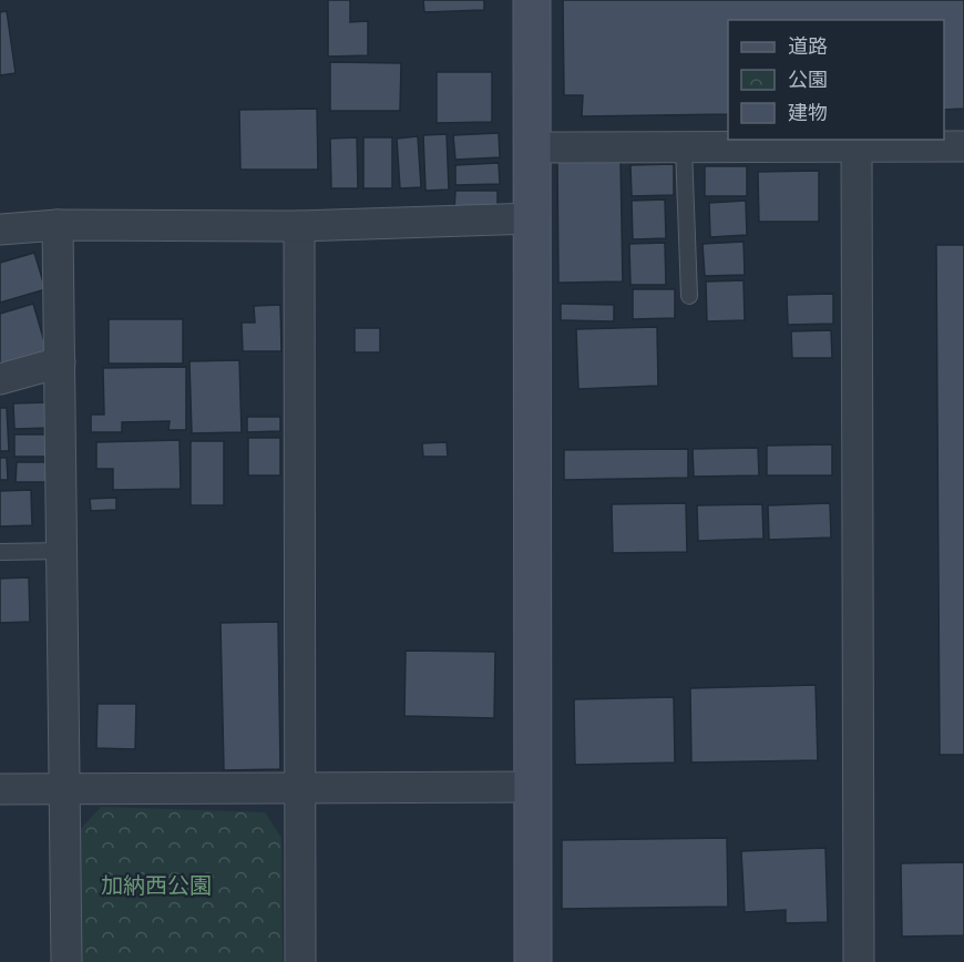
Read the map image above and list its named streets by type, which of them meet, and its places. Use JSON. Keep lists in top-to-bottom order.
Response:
{
  "parks": ["加納西公園"],
  "legend": ["道路", "公園", "建物"]
}
